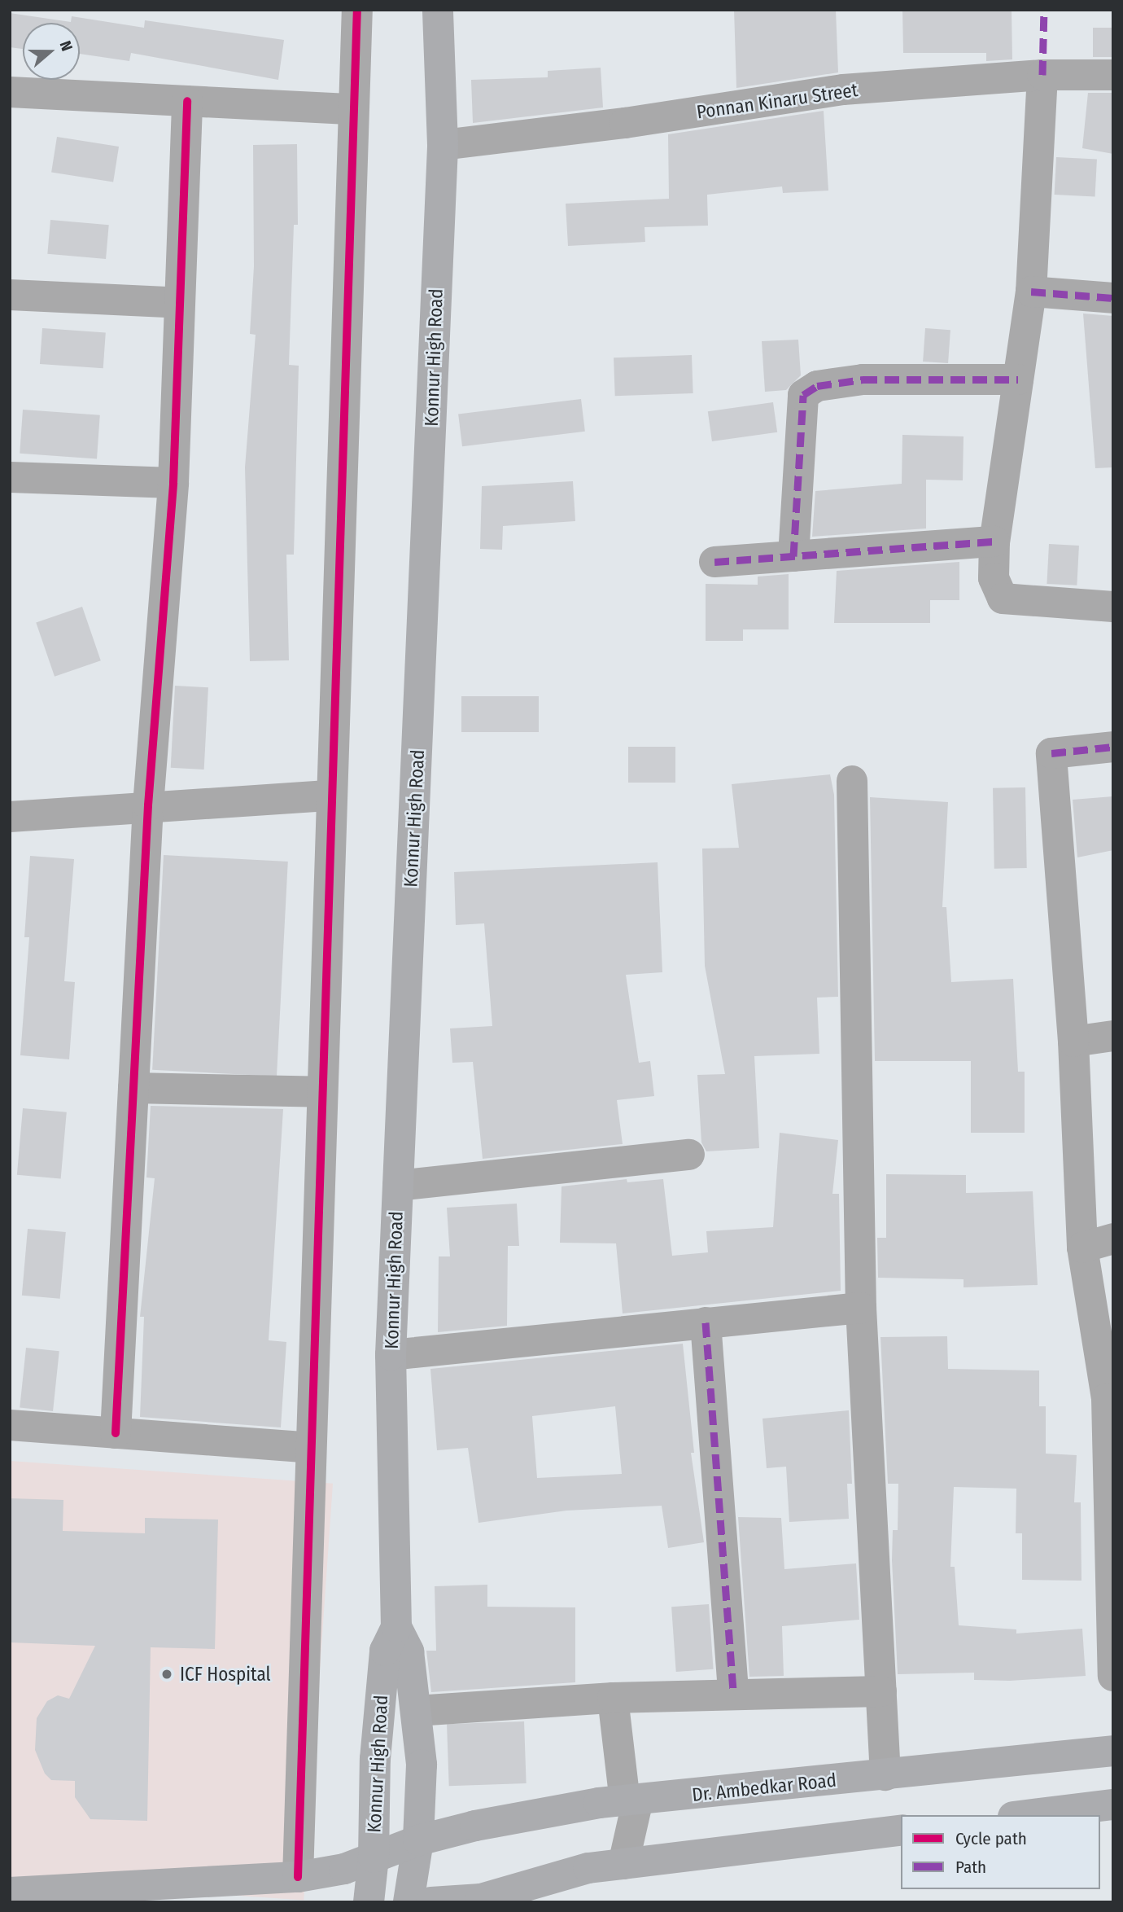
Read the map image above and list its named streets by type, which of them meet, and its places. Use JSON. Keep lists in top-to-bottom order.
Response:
{
  "streets": {
    "main road": ["Konnur High Road", "Dr. Ambedkar Road"],
    "street": ["Ponnan Kinaru Street"]
  },
  "crossings": [
    ["Ponnan Kinaru Street", "Konnur High Road"],
    ["Konnur High Road", "Dr. Ambedkar Road"]
  ],
  "places": ["ICF Hospital"],
  "legend": ["Cycle path", "Path"],
  "north": "right"
}
